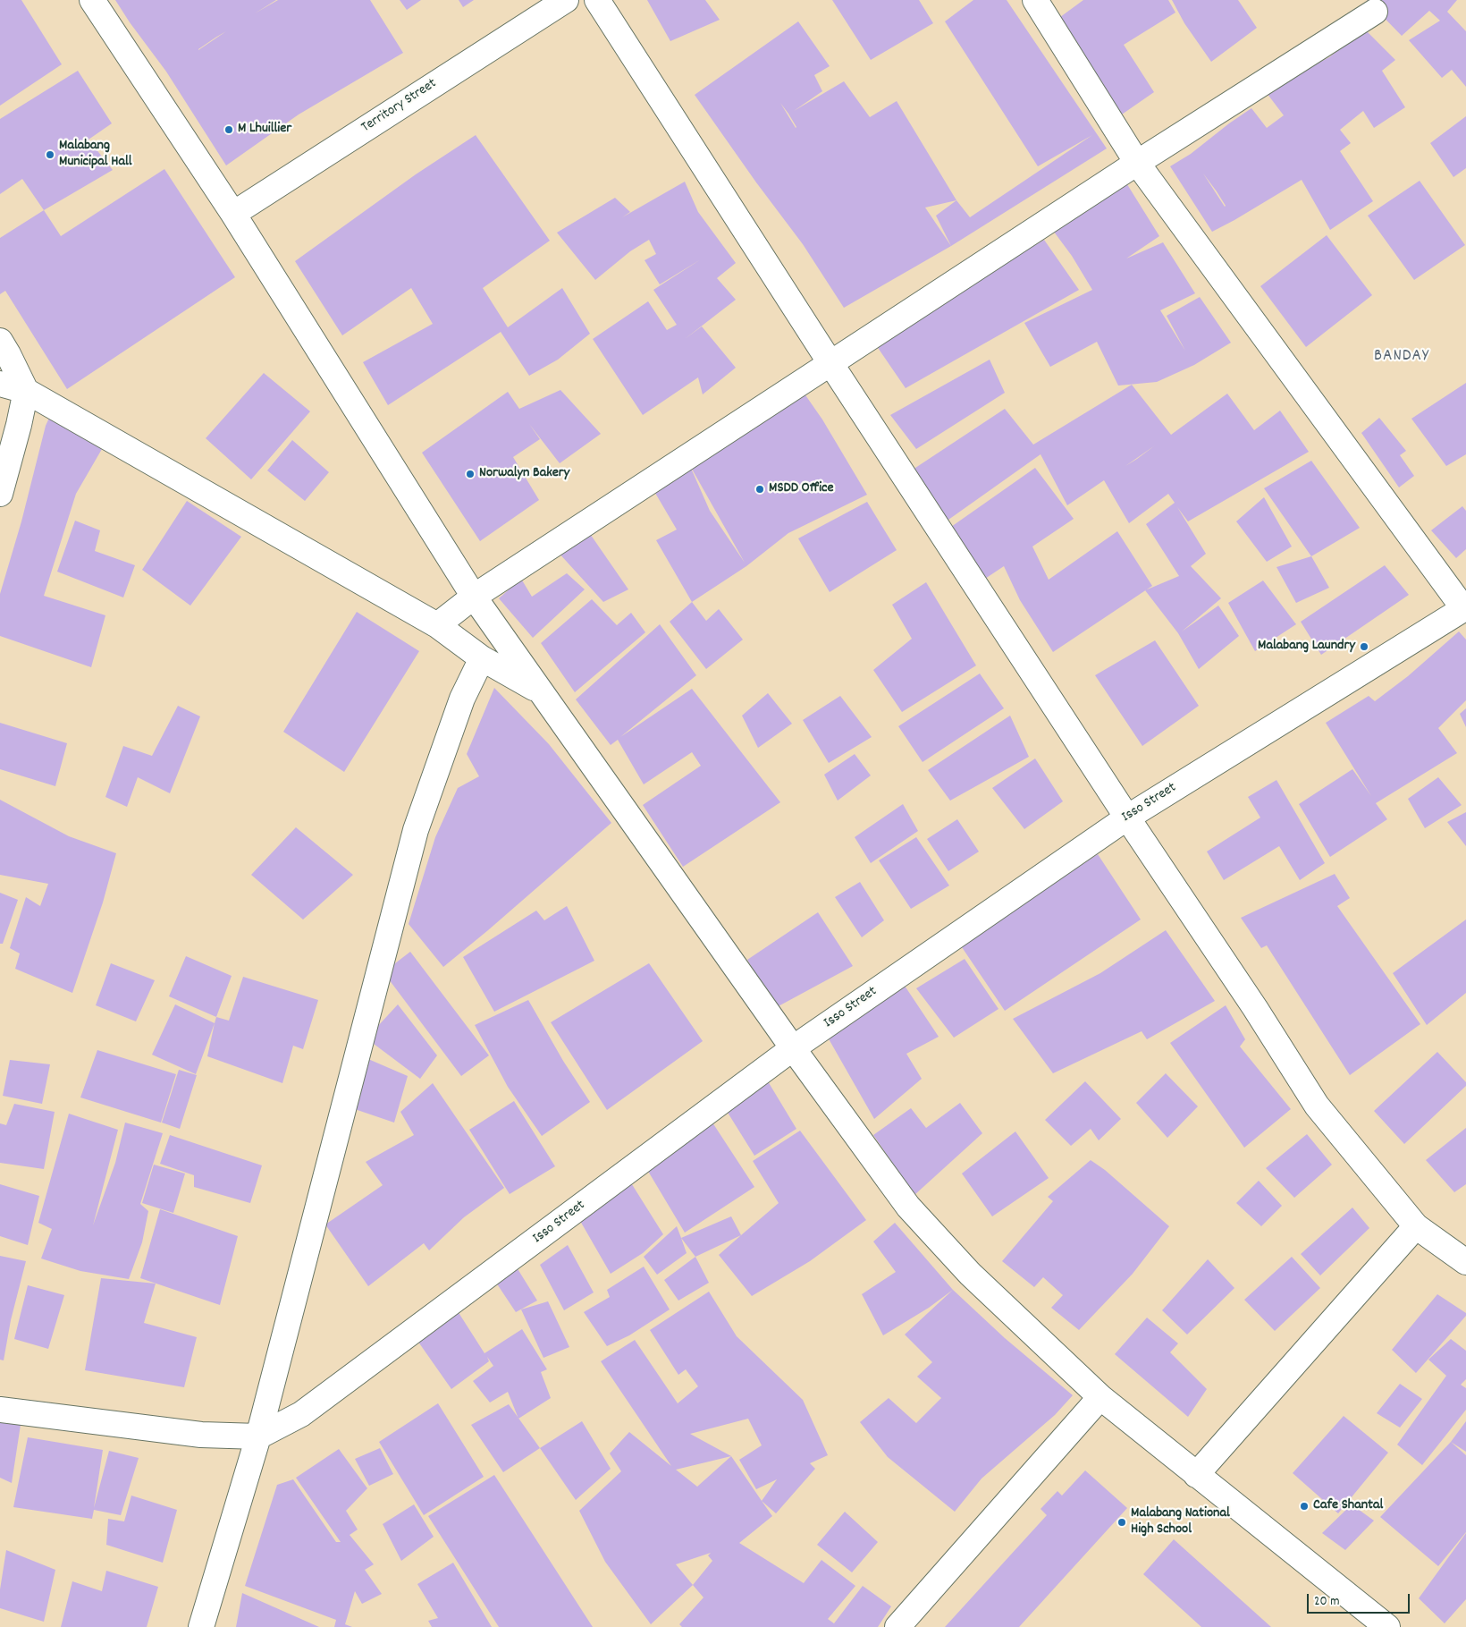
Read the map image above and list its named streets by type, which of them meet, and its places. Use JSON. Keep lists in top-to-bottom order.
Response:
{
  "streets": {
    "street": ["Territory Street", "Isso Street"]
  },
  "districts": ["BANDAY"],
  "places": [
    "M Lhuillier",
    "Malabang Municipal Hall",
    "Norwalyn Bakery",
    "MSDD Office",
    "Malabang Laundry",
    "Cafe Shantal",
    "Malabang National High School"
  ],
  "scale_bar": "20 m"
}
